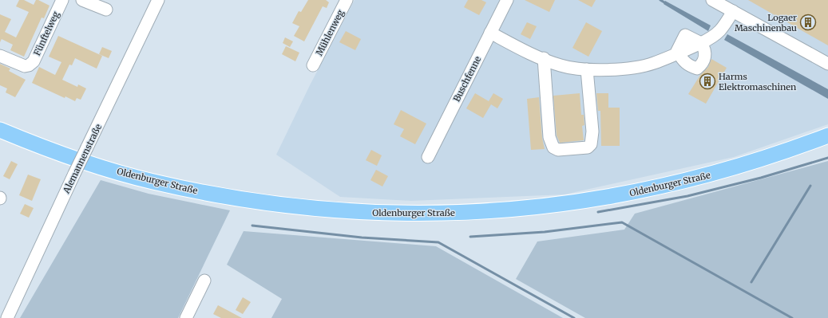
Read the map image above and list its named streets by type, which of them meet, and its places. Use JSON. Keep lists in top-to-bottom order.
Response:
{
  "streets": {
    "main road": ["Oldenburger Straße"],
    "street": [
      "Mühlenweg",
      "Fünftelweg",
      "Buschfenne",
      "Alemannenstraße"
    ]
  },
  "places": {
    "building": ["Logaer Maschinenbau", "Harms Elektromaschinen"]
  }
}
